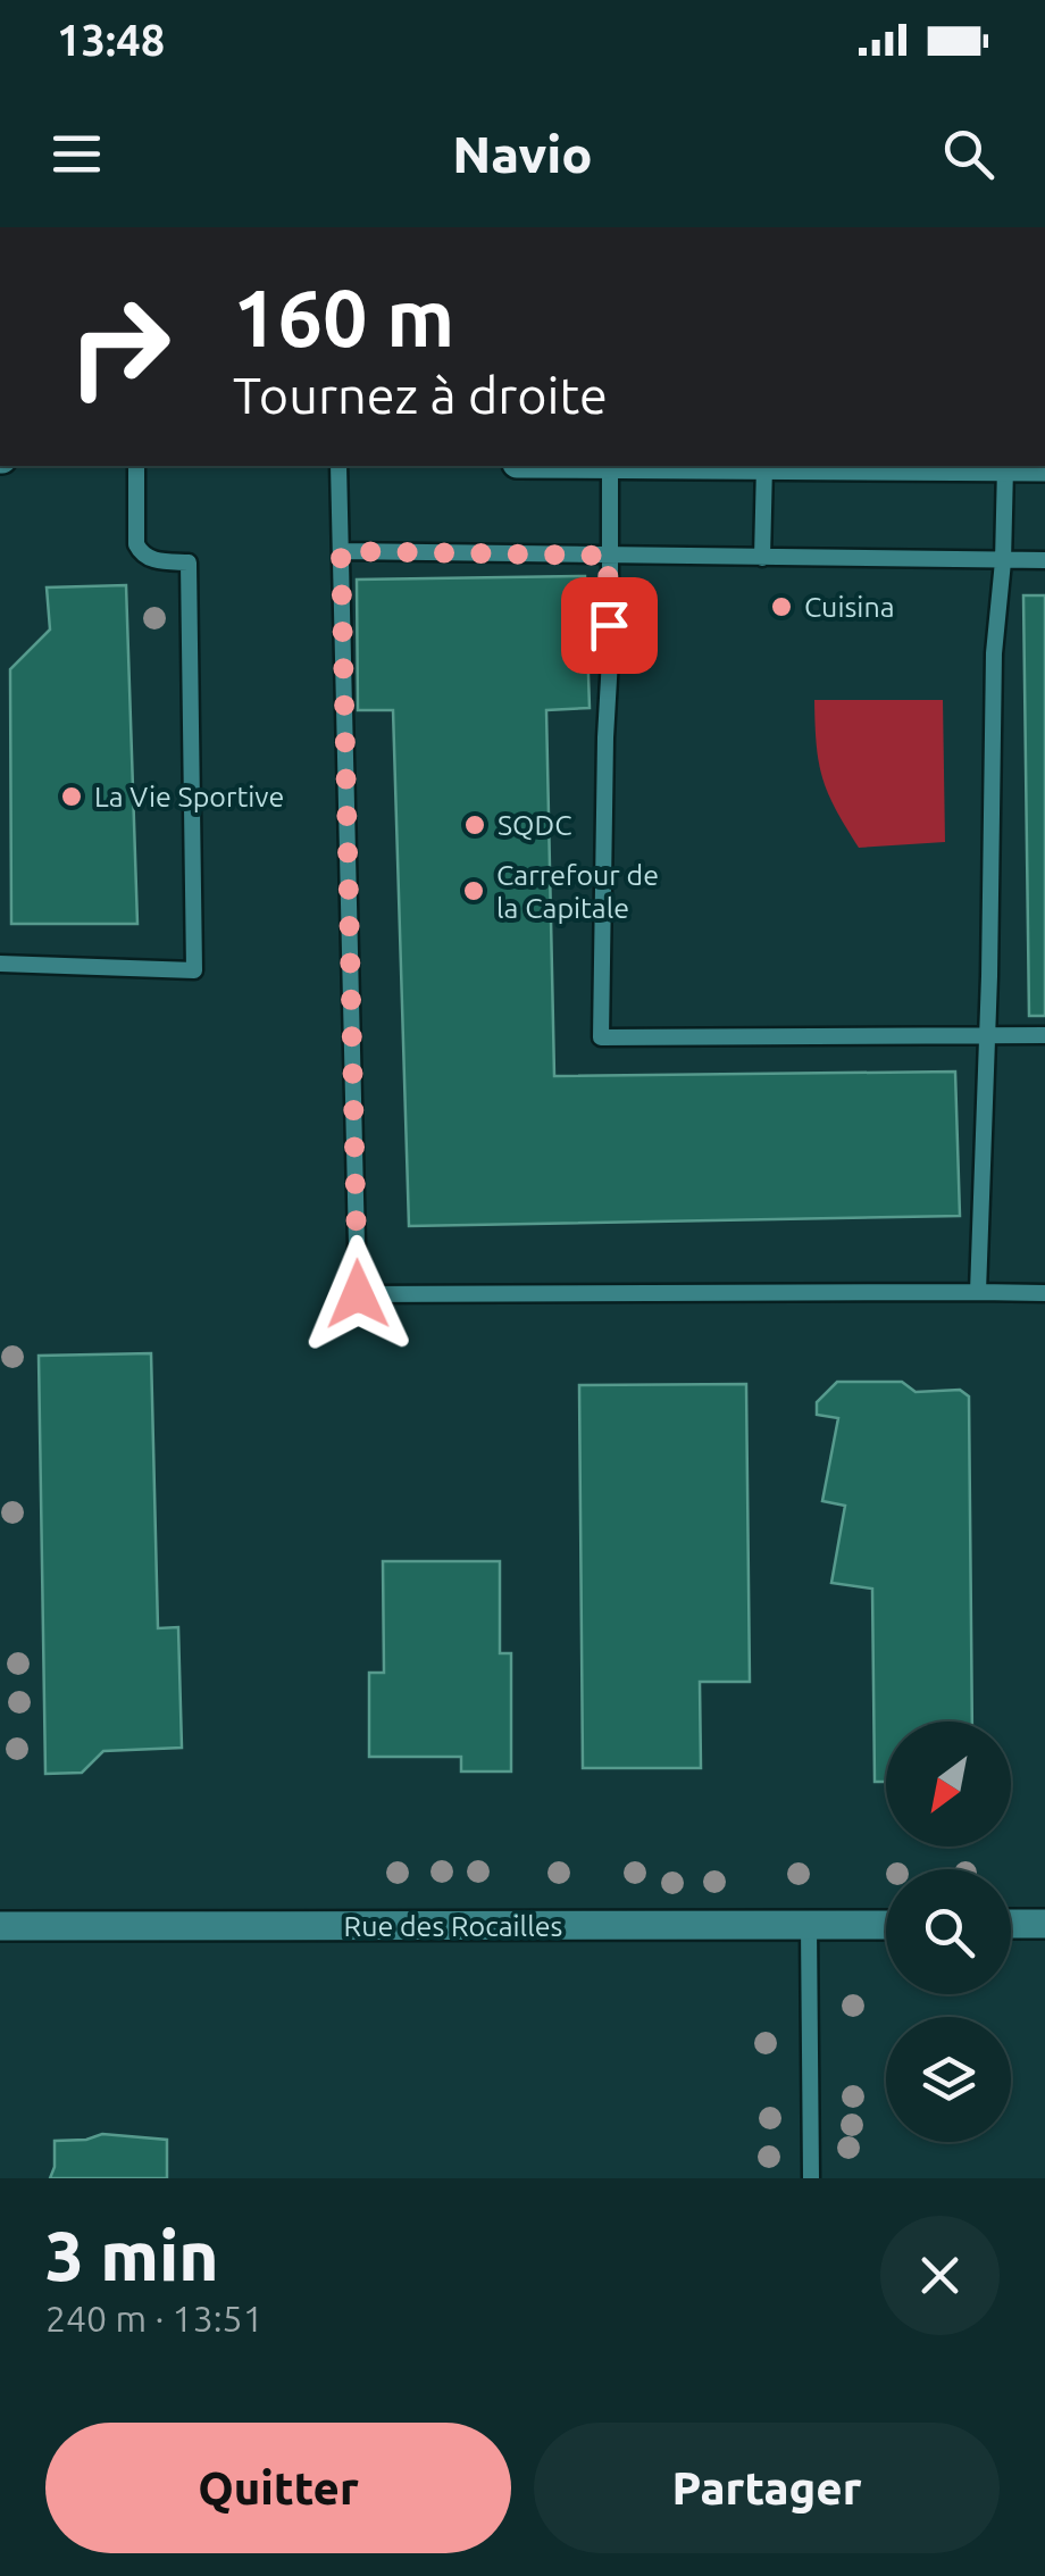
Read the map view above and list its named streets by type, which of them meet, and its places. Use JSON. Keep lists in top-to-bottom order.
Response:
{
  "streets": {
    "street": ["Rue des Rocailles"]
  },
  "places": [
    "Cuisina",
    "La Vie Sportive",
    "SQDC",
    "Carrefour de la Capitale"
  ],
  "north": "bottom left",
  "page": {
    "status": "13:48",
    "header": "Navio",
    "turn": ["160 m", "Tournez à droite"],
    "heading": ["3 min", "240 m · 13:51"],
    "buttons": ["Quitter", "Partager"]
  }
}
